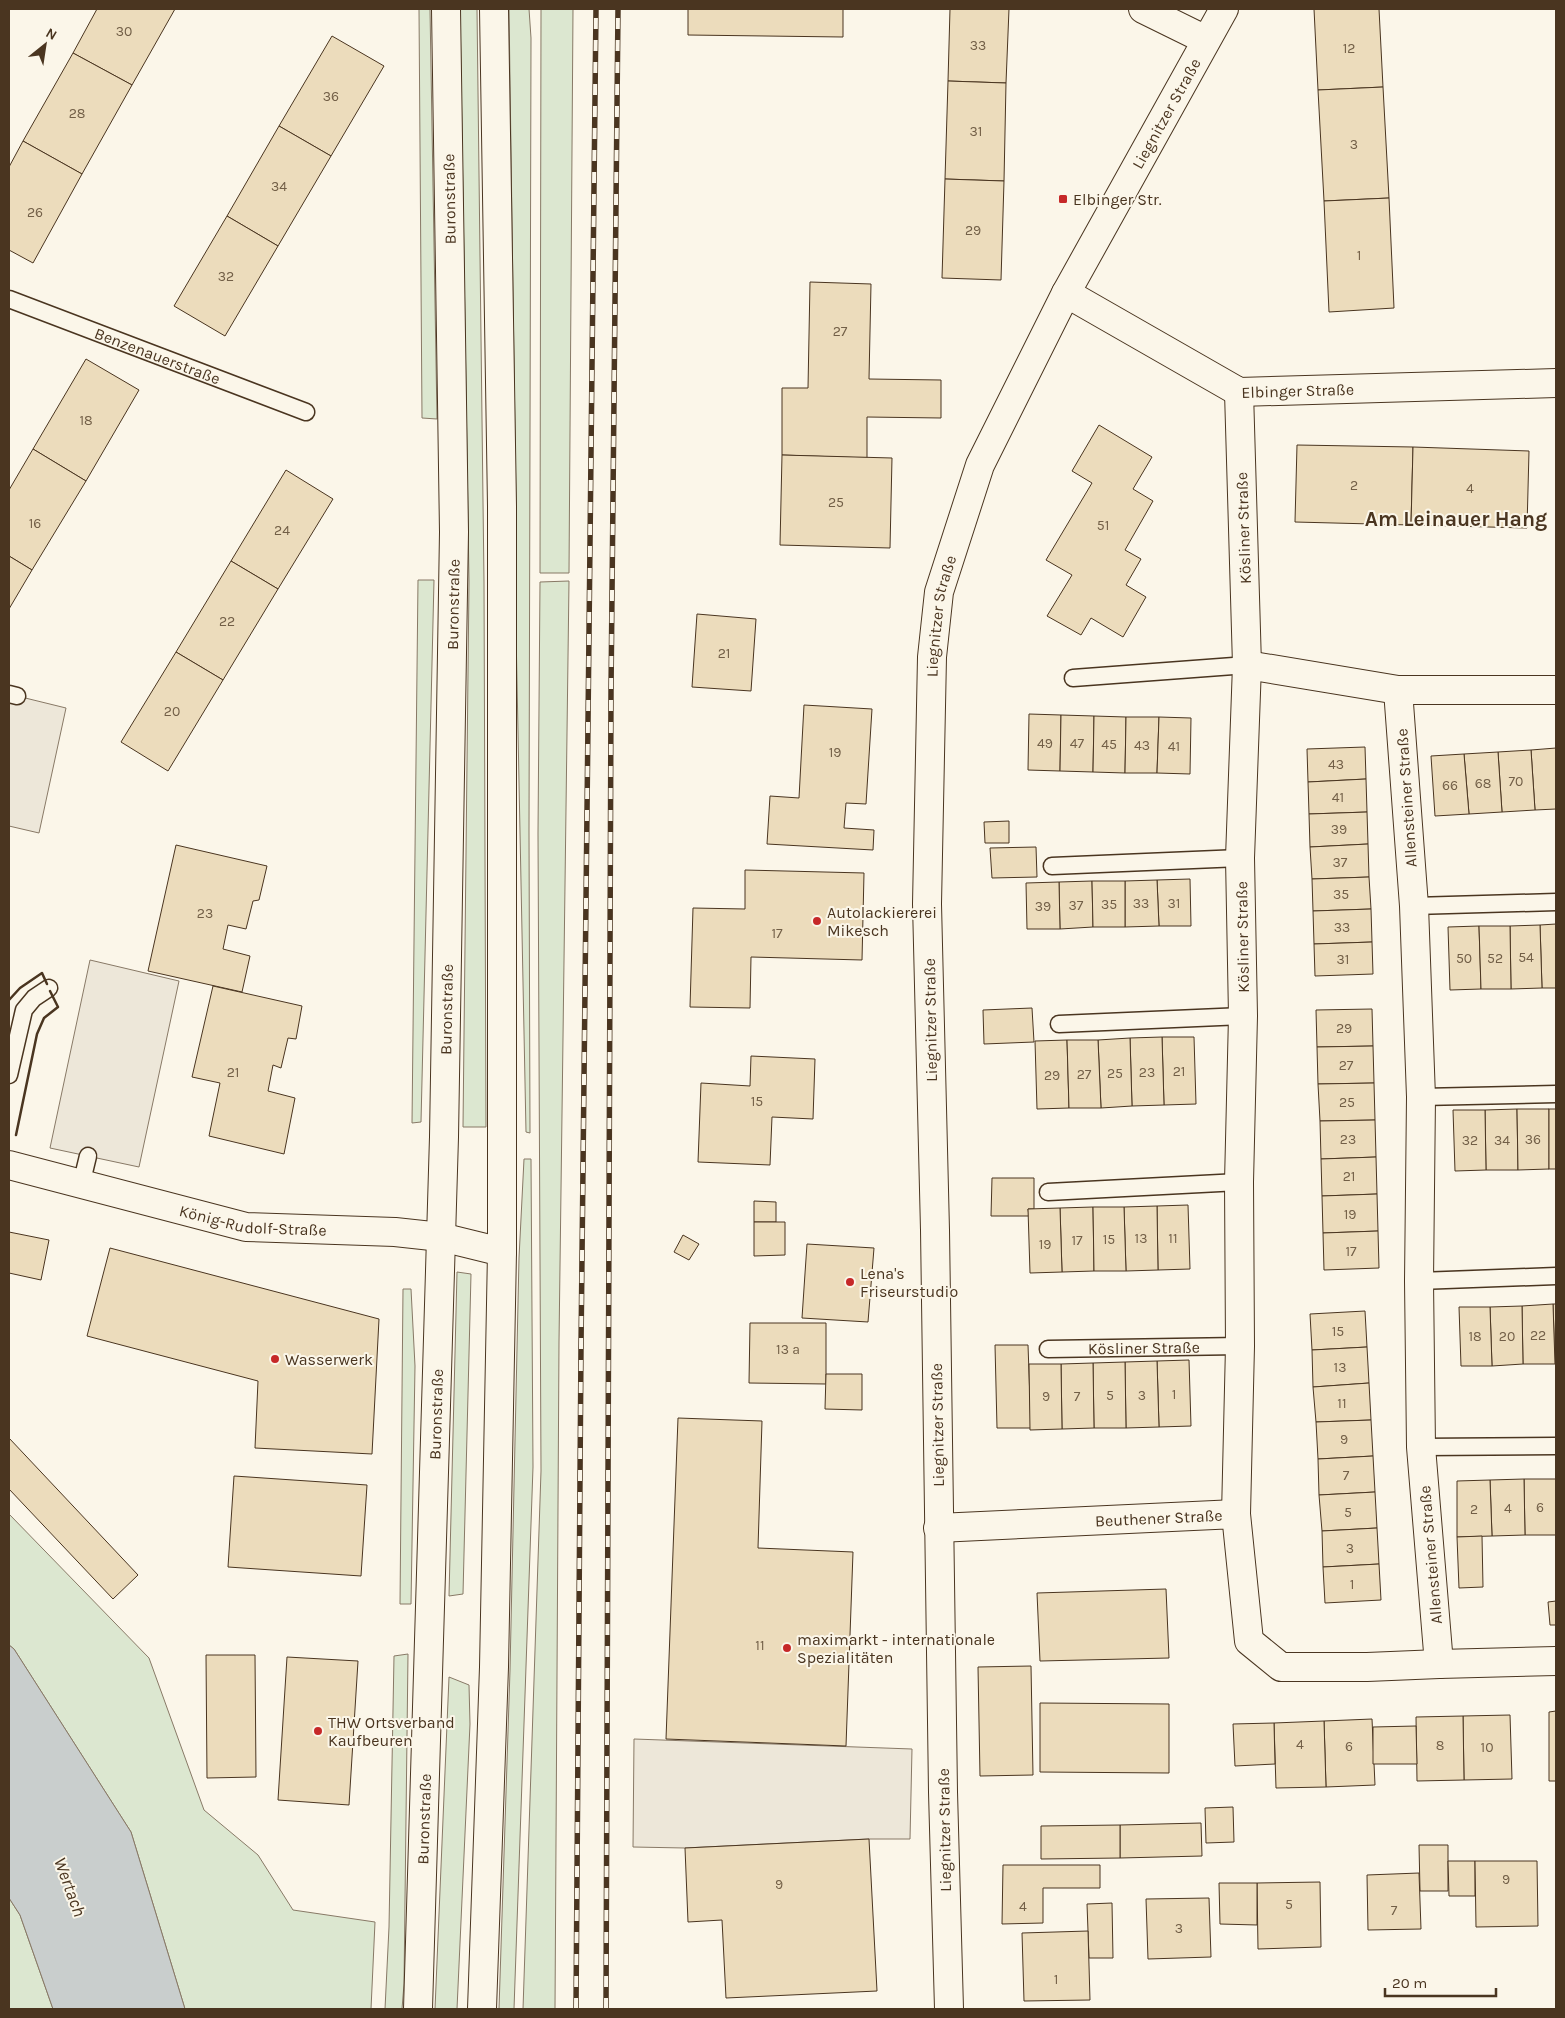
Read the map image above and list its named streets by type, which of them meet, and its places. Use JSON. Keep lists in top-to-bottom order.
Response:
{
  "streets": {
    "street": [
      "Liegnitzer Straße",
      "Buronstraße",
      "Elbinger Straße",
      "Kösliner Straße",
      "Allensteiner Straße",
      "König-Rudolf-Straße",
      "Beuthener Straße"
    ],
    "lane": ["Benzenauerstraße"]
  },
  "crossings": [
    ["Liegnitzer Straße", "Elbinger Straße"],
    ["Liegnitzer Straße", "Beuthener Straße"],
    ["Buronstraße", "König-Rudolf-Straße"],
    ["Elbinger Straße", "Kösliner Straße"],
    ["Kösliner Straße", "Beuthener Straße"],
    ["Allensteiner Straße", "Beuthener Straße"]
  ],
  "districts": ["Am Leinauer Hang"],
  "water": ["Wertach"],
  "places": {
    "transit": ["Elbinger Str."],
    "other": [
      "Autolackiererei Mikesch",
      "Lena's Friseurstudio",
      "Wasserwerk",
      "maximarkt - internationale Spezialitäten",
      "THW Ortsverband Kaufbeuren"
    ]
  },
  "house_numbers": [
    "30",
    "33",
    "12",
    "36",
    "28",
    "31",
    "3",
    "34",
    "26",
    "29",
    "1",
    "32",
    "27",
    "18",
    "2",
    "4",
    "25",
    "16",
    "51",
    "24",
    "22",
    "21",
    "20",
    "49",
    "47",
    "45",
    "43",
    "41",
    "19",
    "43",
    "70",
    "68",
    "66",
    "41",
    "39",
    "37",
    "35",
    "33",
    "31",
    "35",
    "37",
    "39",
    "23",
    "33",
    "17",
    "54",
    "50",
    "52",
    "31",
    "29",
    "27",
    "21",
    "21",
    "23",
    "25",
    "27",
    "29",
    "15",
    "25",
    "23",
    "36",
    "32",
    "34",
    "21",
    "19",
    "13",
    "11",
    "15",
    "17",
    "19",
    "17",
    "15",
    "22",
    "18",
    "20",
    "13 a",
    "13",
    "1",
    "5",
    "3",
    "9",
    "7",
    "11",
    "9",
    "7",
    "6",
    "4",
    "2",
    "5",
    "3",
    "1",
    "11",
    "4",
    "8",
    "6",
    "10",
    "9",
    "9",
    "5",
    "4",
    "7",
    "3",
    "1"
  ],
  "scale_bar": "20 m",
  "north": "top right"
}
